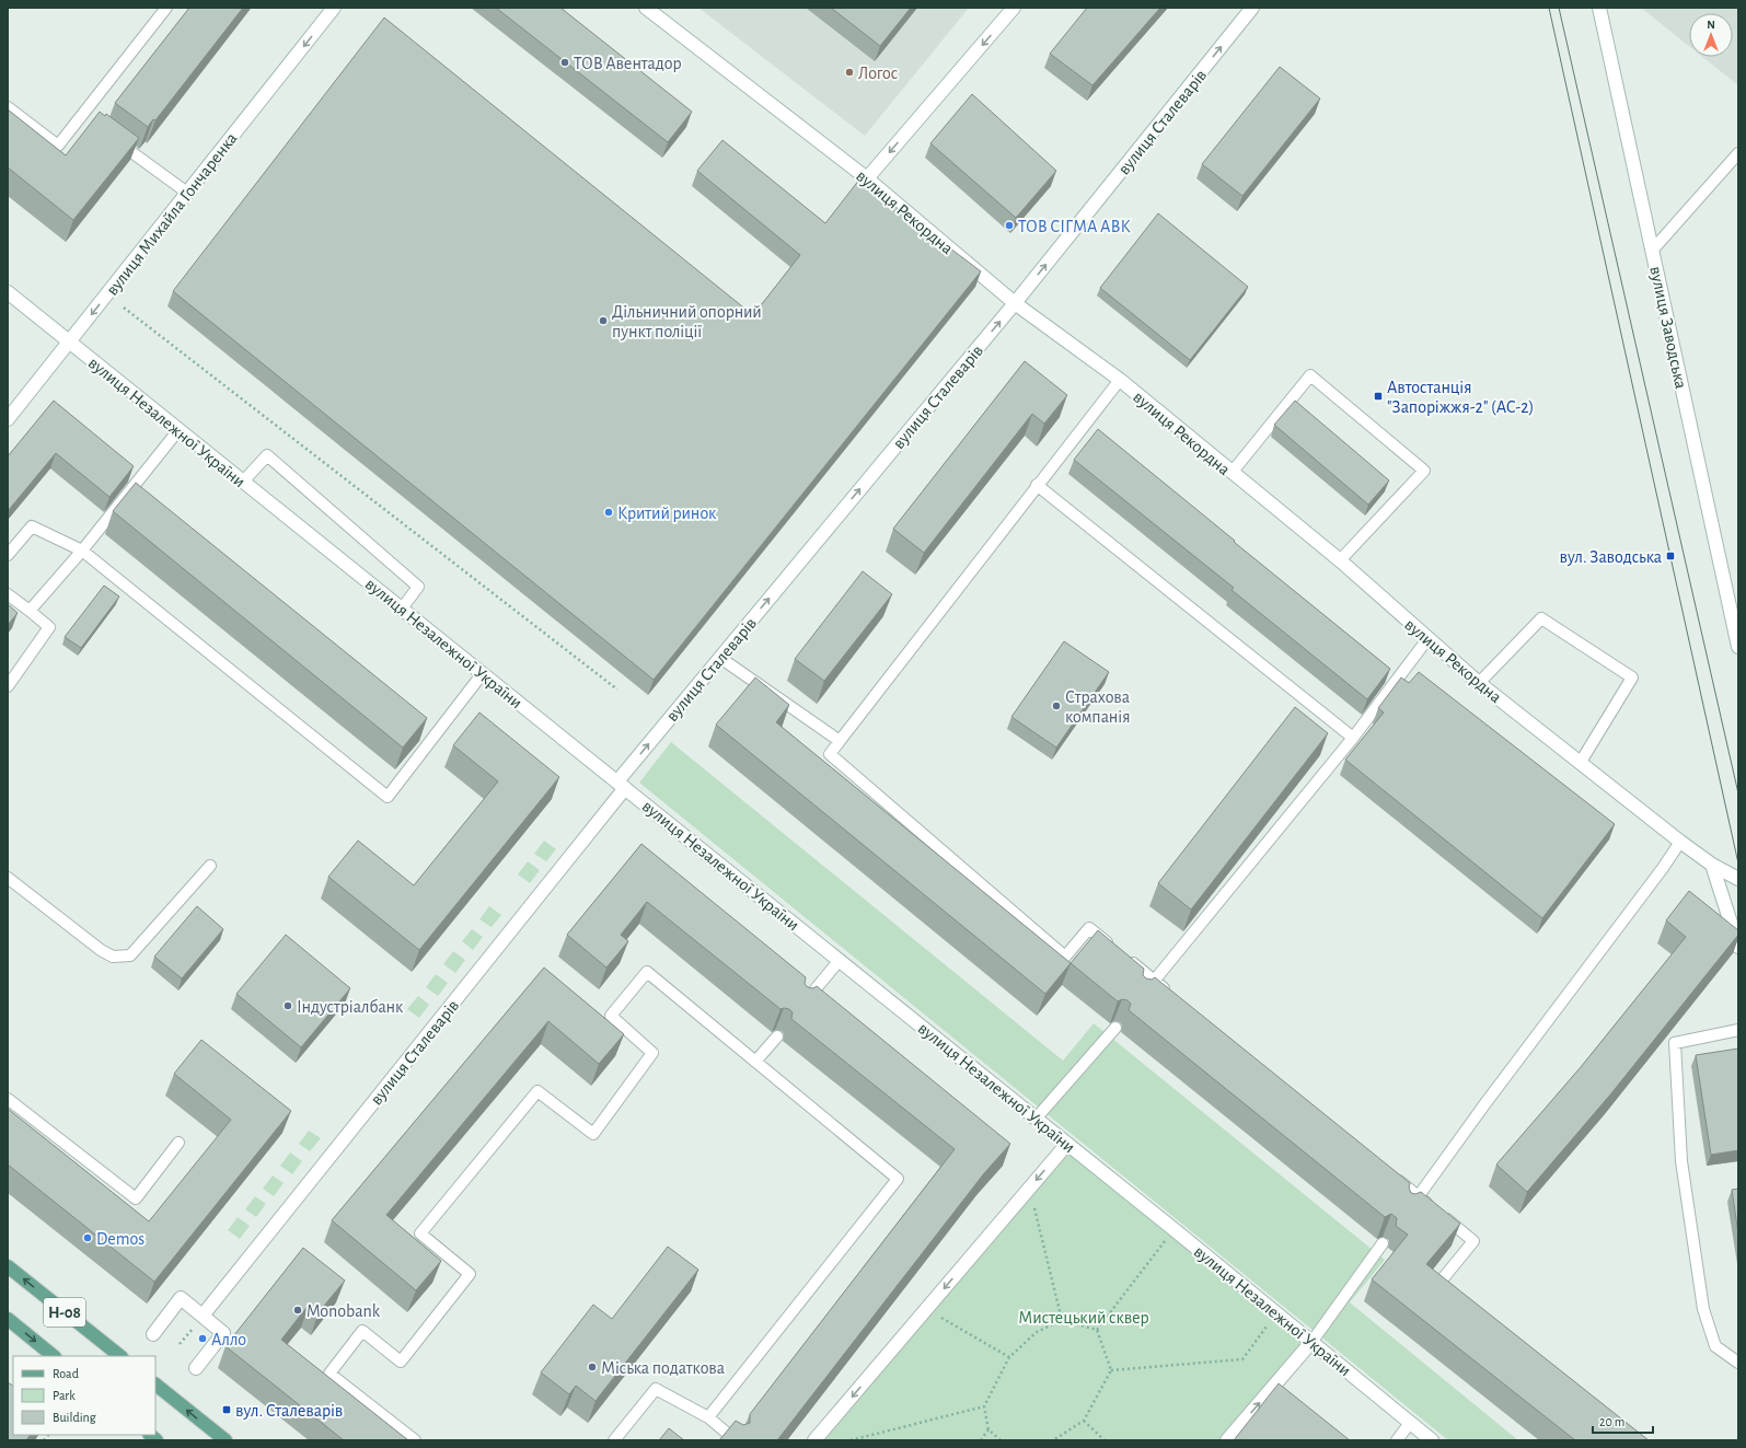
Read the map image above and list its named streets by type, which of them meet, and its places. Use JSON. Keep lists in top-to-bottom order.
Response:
{
  "streets": {
    "main road": ["Н-08"],
    "street": [
      "вулиця Сталеварів",
      "вулиця Рекордна",
      "вулиця Михайла Гончаренка",
      "вулиця Заводська",
      "вулиця Незалежної України"
    ]
  },
  "crossings": [
    ["вулиця Сталеварів", "вулиця Рекордна"],
    ["вулиця Сталеварів", "вулиця Незалежної України"],
    ["вулиця Михайла Гончаренка", "вулиця Незалежної України"]
  ],
  "one_way": ["вулиця Сталеварів", "вулиця Михайла Гончаренка"],
  "parks": ["Мистецький сквер"],
  "places": {
    "other": [
      "ТОВ Авентадор",
      "Логос",
      "ТОВ СІГМА АВК",
      "Дільничний опорний пункт поліції",
      "Критий ринок",
      "Страхова компанія",
      "Індустріалбанк",
      "Demos",
      "Monobank",
      "Алло",
      "Міська податкова"
    ],
    "transit": ["Автостанція \"Запоріжжя-2\" (АС-2)", "вул. Заводська", "вул. Сталеварів"]
  },
  "legend": ["Road", "Park", "Building"],
  "scale_bar": "20 m",
  "north": "top"
}
